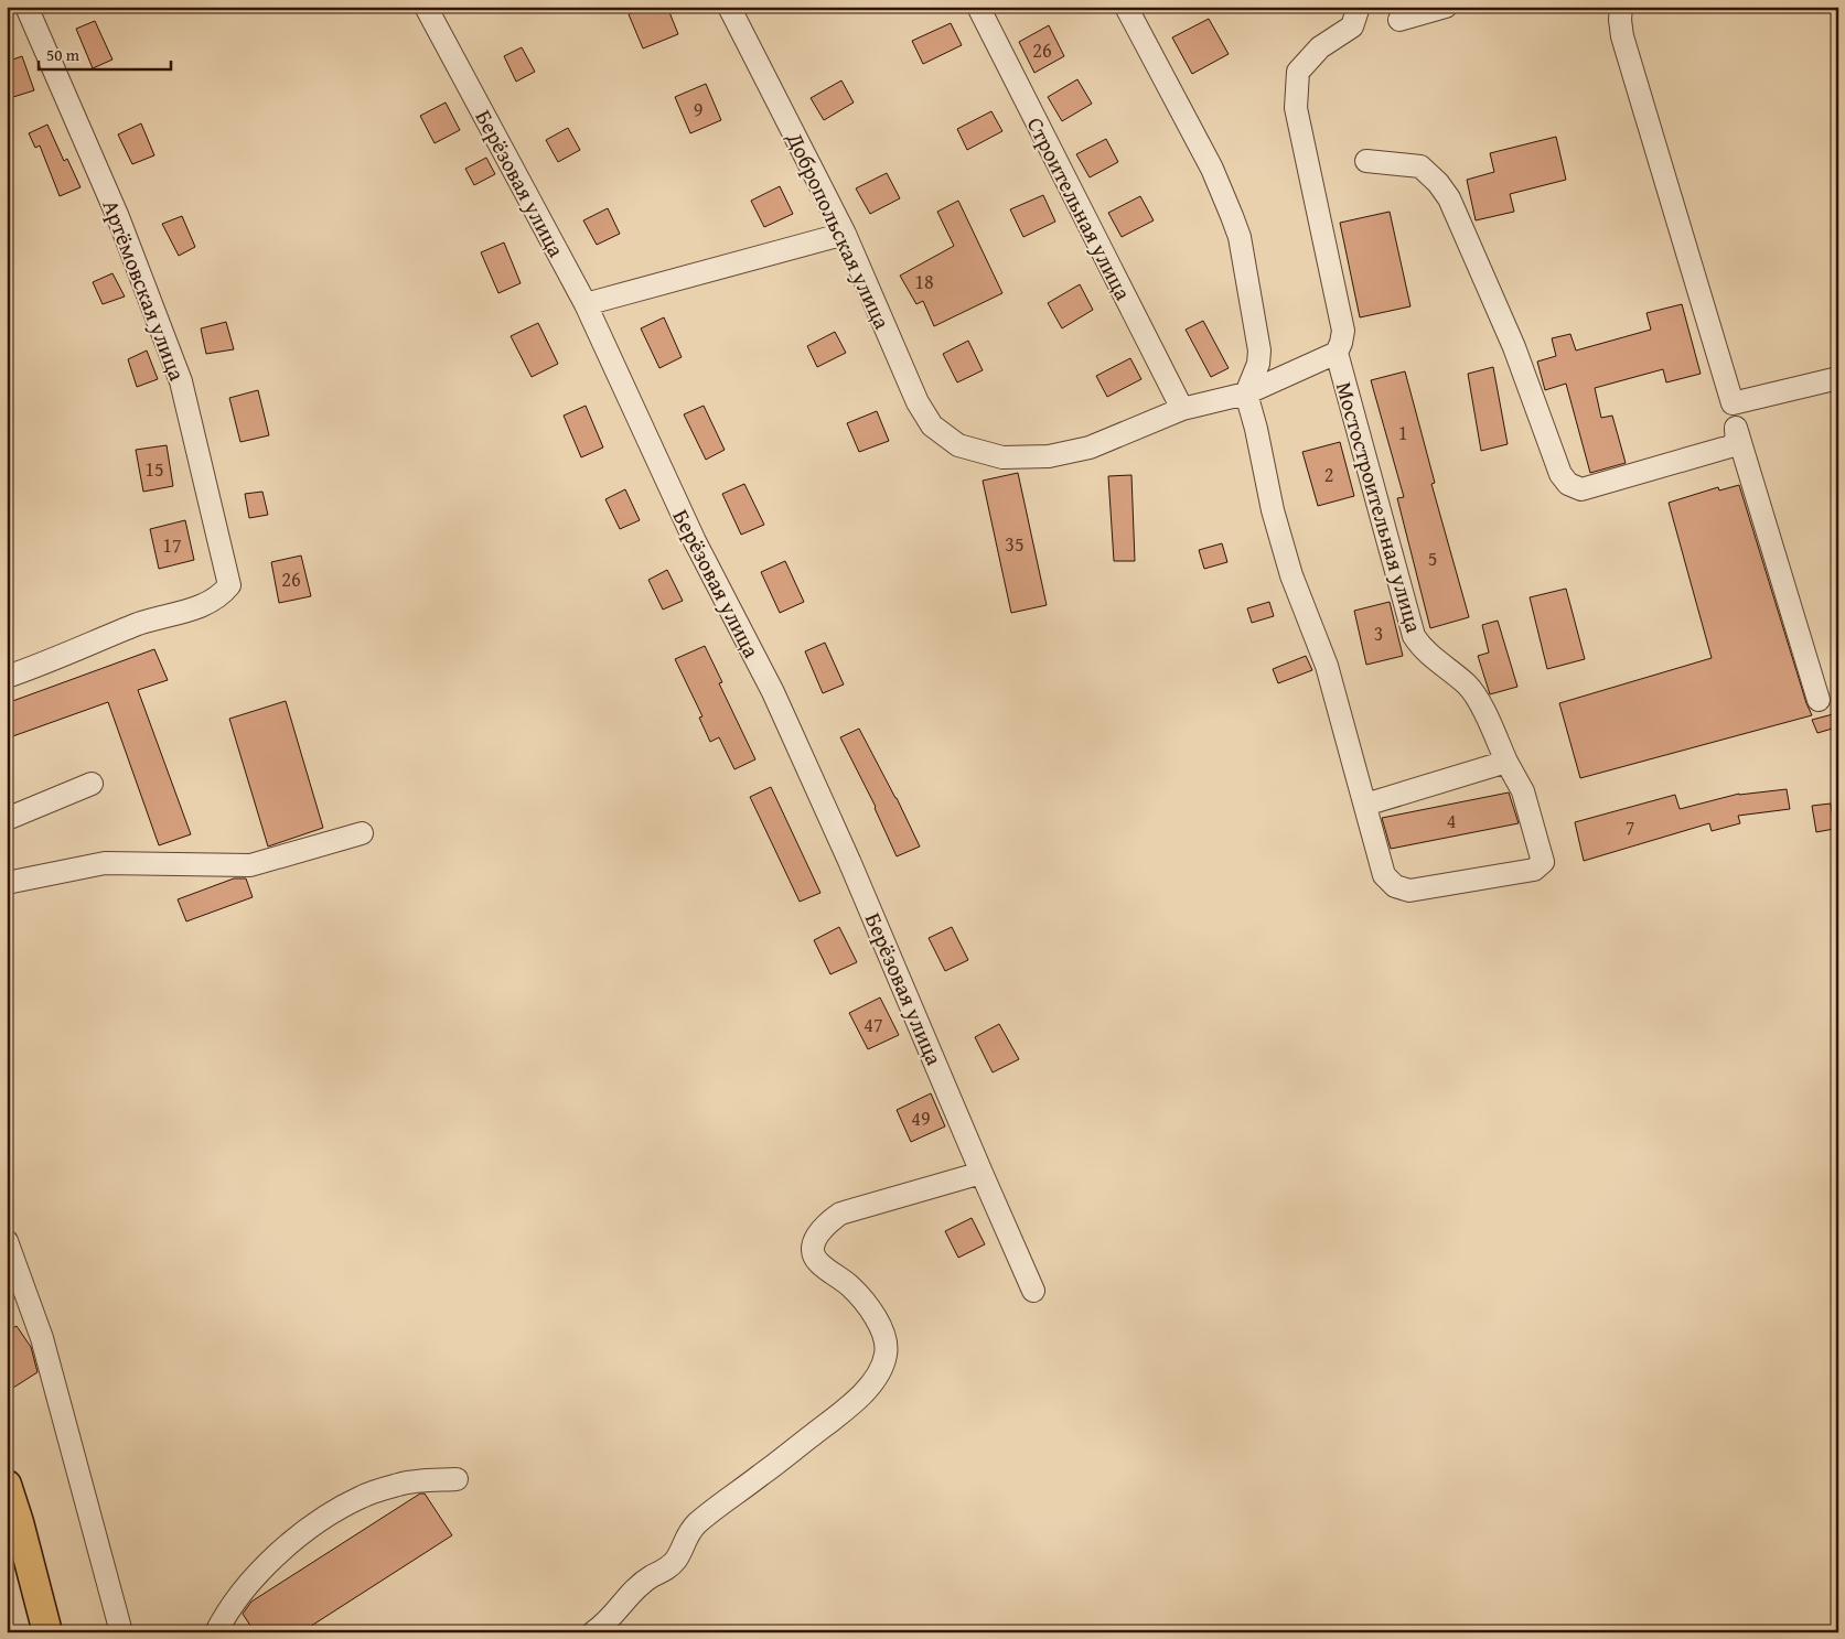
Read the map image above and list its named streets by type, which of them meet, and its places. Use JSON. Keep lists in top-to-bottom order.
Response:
{
  "streets": {
    "street": [
      "Берёзовая улица",
      "Строительная улица",
      "Добропольская улица",
      "Артёмовская улица",
      "Мостостроительная улица"
    ]
  },
  "crossings": [
    ["Строительная улица", "Добропольская улица"]
  ],
  "house_numbers": [
    "26",
    "9",
    "18",
    "1",
    "15",
    "2",
    "35",
    "17",
    "5",
    "26",
    "3",
    "4",
    "7",
    "47",
    "49"
  ],
  "scale_bar": "50 m"
}
